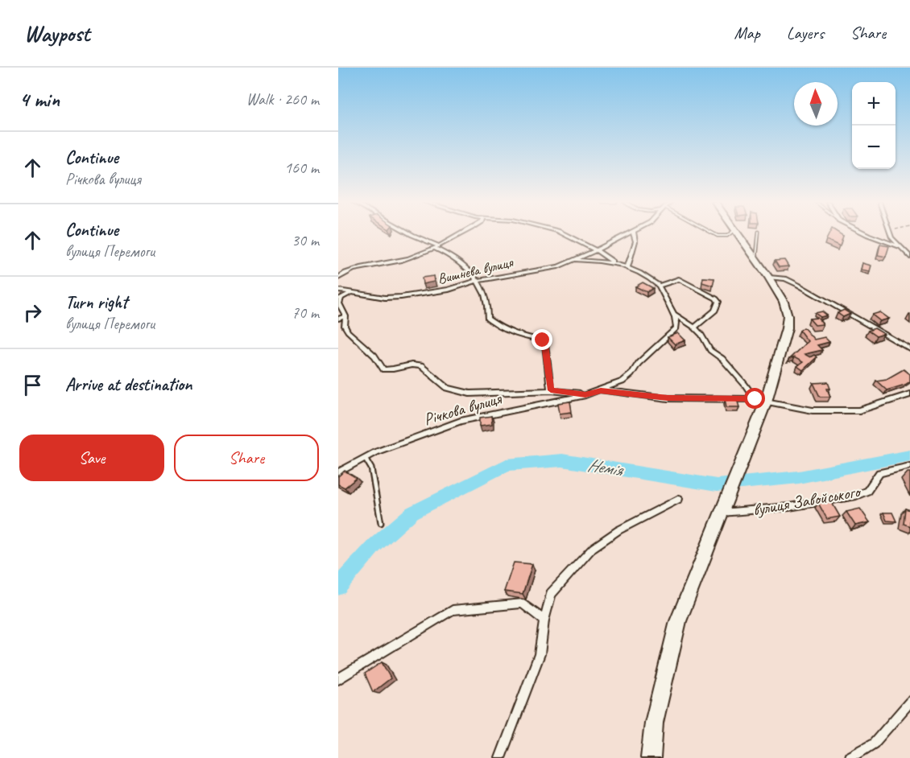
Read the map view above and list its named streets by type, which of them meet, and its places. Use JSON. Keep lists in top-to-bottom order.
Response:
{
  "streets": {
    "street": ["Вишнева вулиця", "Річкова вулиця", "вулиця Завойського"]
  },
  "water": ["Немія"],
  "north": "top",
  "page": {
    "header": "Waypost",
    "nav": ["Map", "Layers", "Share"],
    "heading": ["4 min", "Walk · 260 m"],
    "map_buttons": ["+", "−"],
    "list": [
      ["Continue", "Річкова вулиця", "160 m"],
      ["Continue", "вулиця Перемоги", "30 m"],
      ["Turn right", "вулиця Перемоги", "70 m"],
      "Arrive at destination"
    ],
    "buttons": ["Save", "Share"]
  }
}
